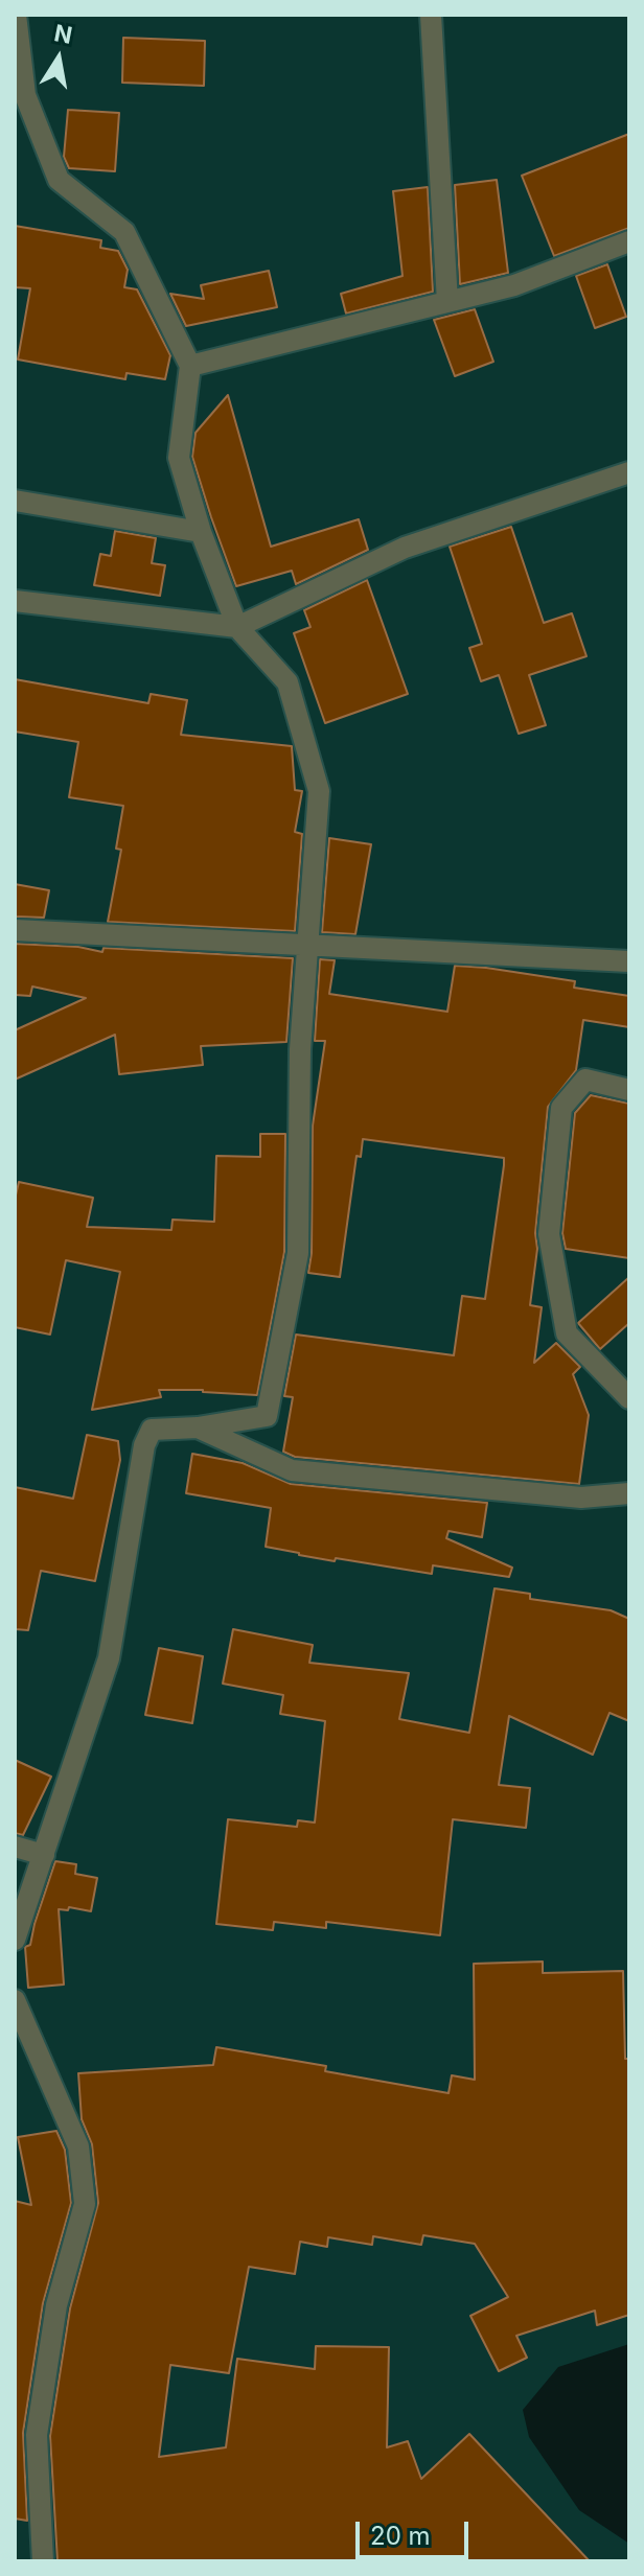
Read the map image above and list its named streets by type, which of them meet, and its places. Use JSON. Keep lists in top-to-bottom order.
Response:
{
  "scale_bar": "20 m",
  "north": "top"
}
